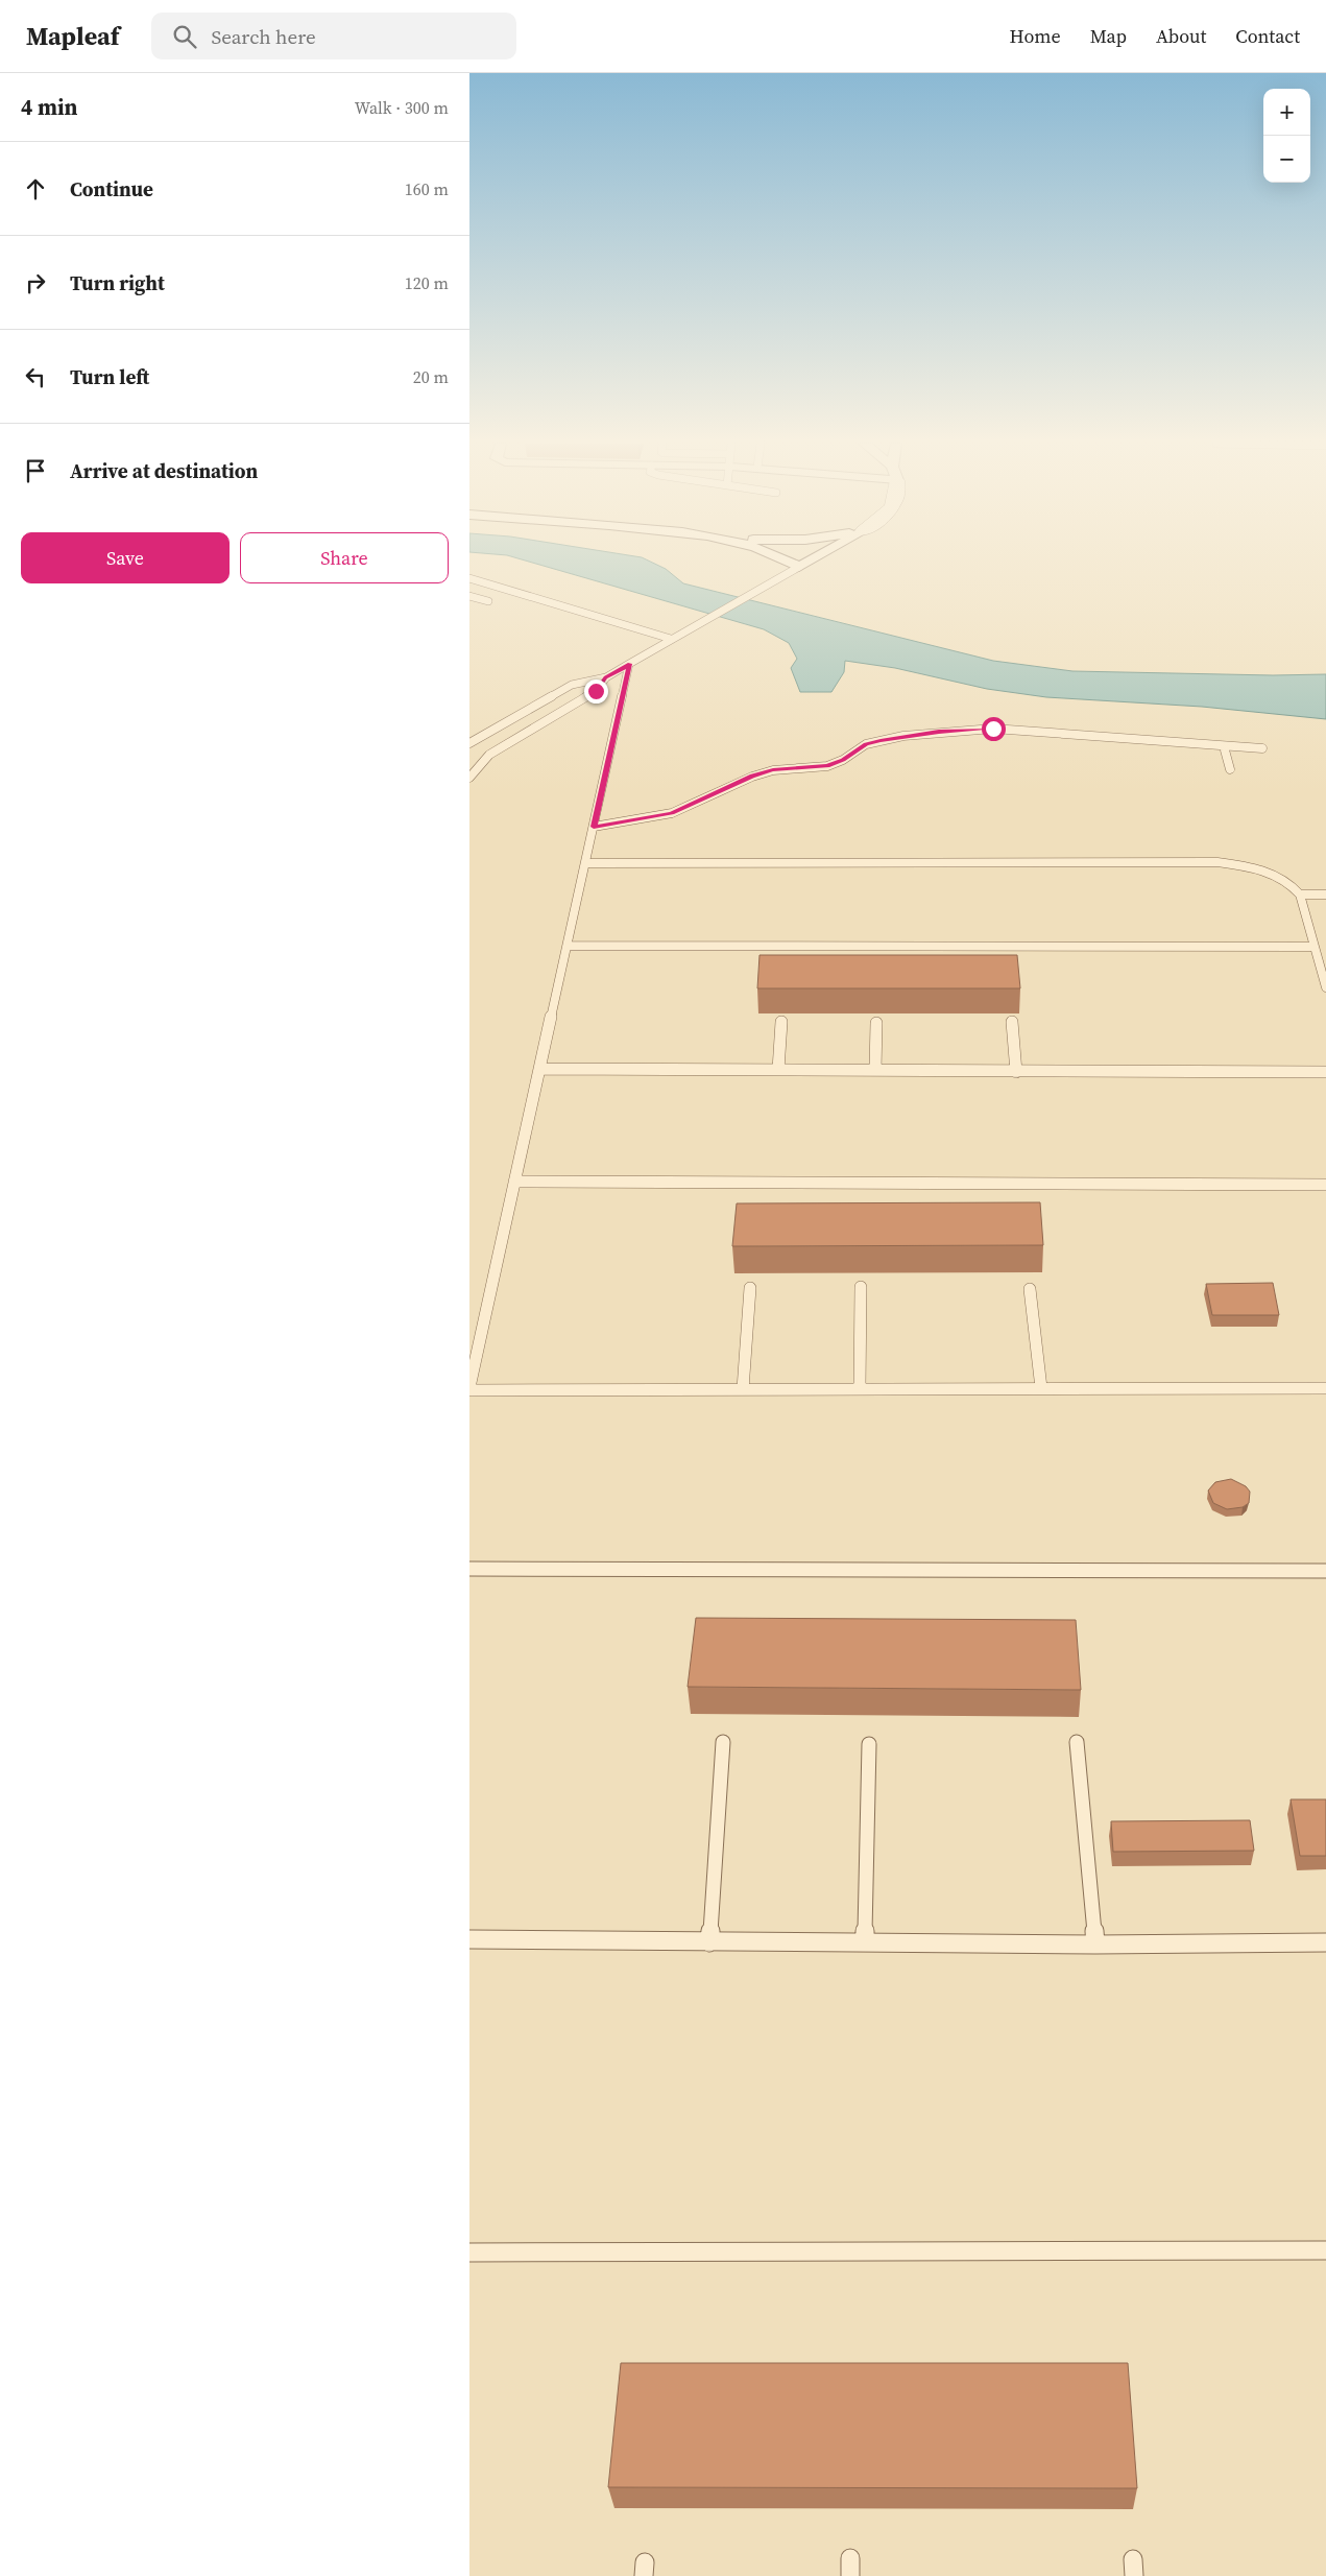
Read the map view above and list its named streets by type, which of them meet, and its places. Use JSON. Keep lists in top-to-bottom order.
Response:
{
  "page": {
    "header": "Mapleaf",
    "search": "Search here",
    "nav": [
      "Home",
      "Map",
      "About",
      "Contact"
    ],
    "heading": ["4 min", "Walk · 300 m"],
    "map_buttons": ["+", "−"],
    "list": [
      ["Continue", "160 m"],
      ["Turn right", "120 m"],
      ["Turn left", "20 m"],
      "Arrive at destination"
    ],
    "buttons": ["Save", "Share"]
  }
}
